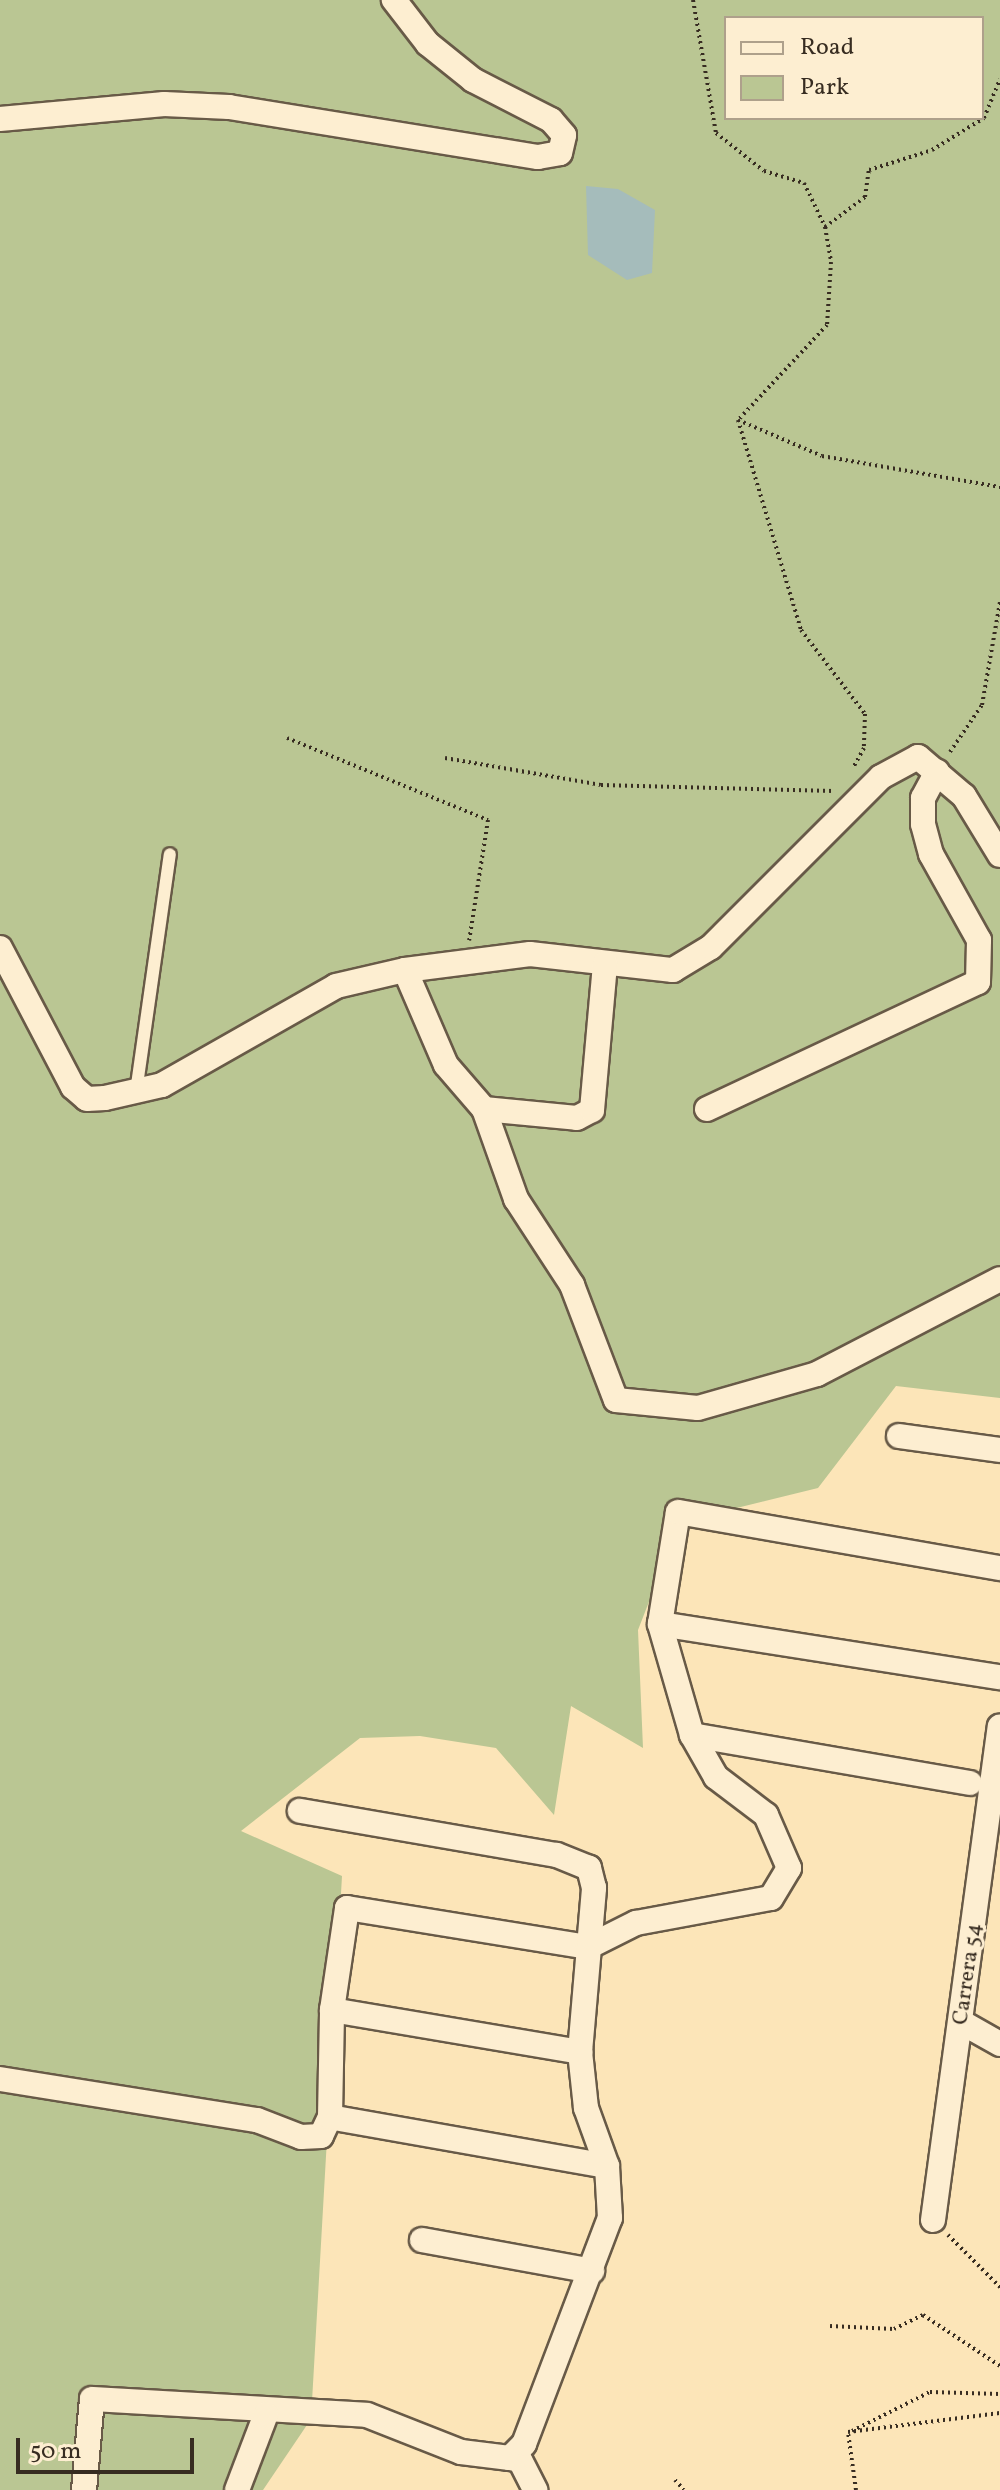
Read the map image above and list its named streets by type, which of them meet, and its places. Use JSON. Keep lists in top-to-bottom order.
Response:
{
  "streets": {
    "street": ["Carrera 54"]
  },
  "legend": ["Road", "Park"],
  "scale_bar": "50 m"
}
